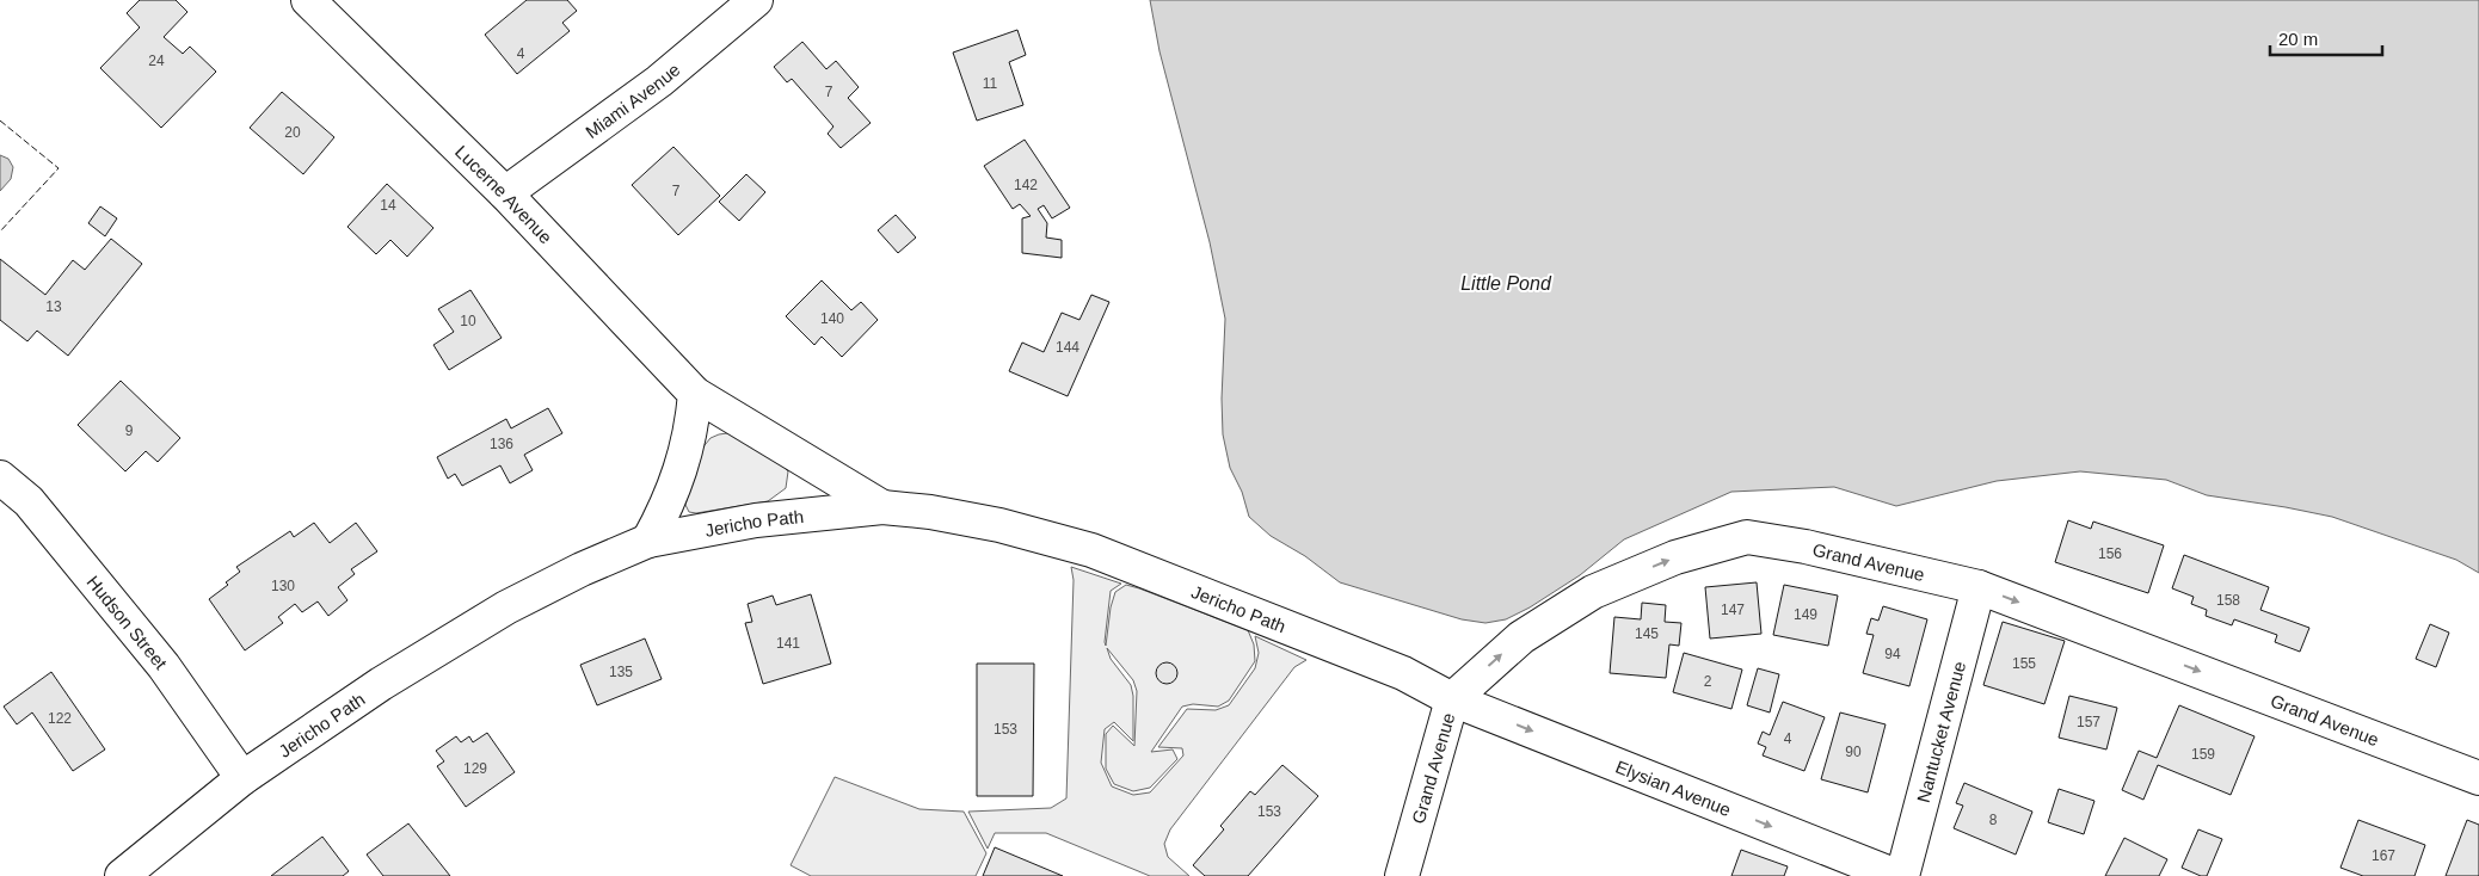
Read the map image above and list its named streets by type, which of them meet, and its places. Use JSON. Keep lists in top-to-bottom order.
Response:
{
  "streets": {
    "street": [
      "Miami Avenue",
      "Lucerne Avenue",
      "Jericho Path",
      "Grand Avenue",
      "Hudson Street",
      "Nantucket Avenue",
      "Elysian Avenue"
    ]
  },
  "crossings": [
    ["Miami Avenue", "Lucerne Avenue"],
    ["Lucerne Avenue", "Jericho Path"],
    ["Jericho Path", "Grand Avenue"],
    ["Jericho Path", "Hudson Street"],
    ["Jericho Path", "Elysian Avenue"],
    ["Grand Avenue", "Nantucket Avenue"],
    ["Grand Avenue", "Elysian Avenue"]
  ],
  "one_way": ["Grand Avenue", "Elysian Avenue"],
  "water": ["Little Pond"],
  "house_numbers": [
    "4",
    "24",
    "11",
    "7",
    "20",
    "142",
    "7",
    "14",
    "13",
    "140",
    "10",
    "144",
    "9",
    "136",
    "156",
    "130",
    "158",
    "147",
    "149",
    "145",
    "141",
    "94",
    "155",
    "135",
    "2",
    "122",
    "157",
    "153",
    "4",
    "90",
    "159",
    "129",
    "153",
    "8",
    "167"
  ],
  "scale_bar": "20 m"
}
